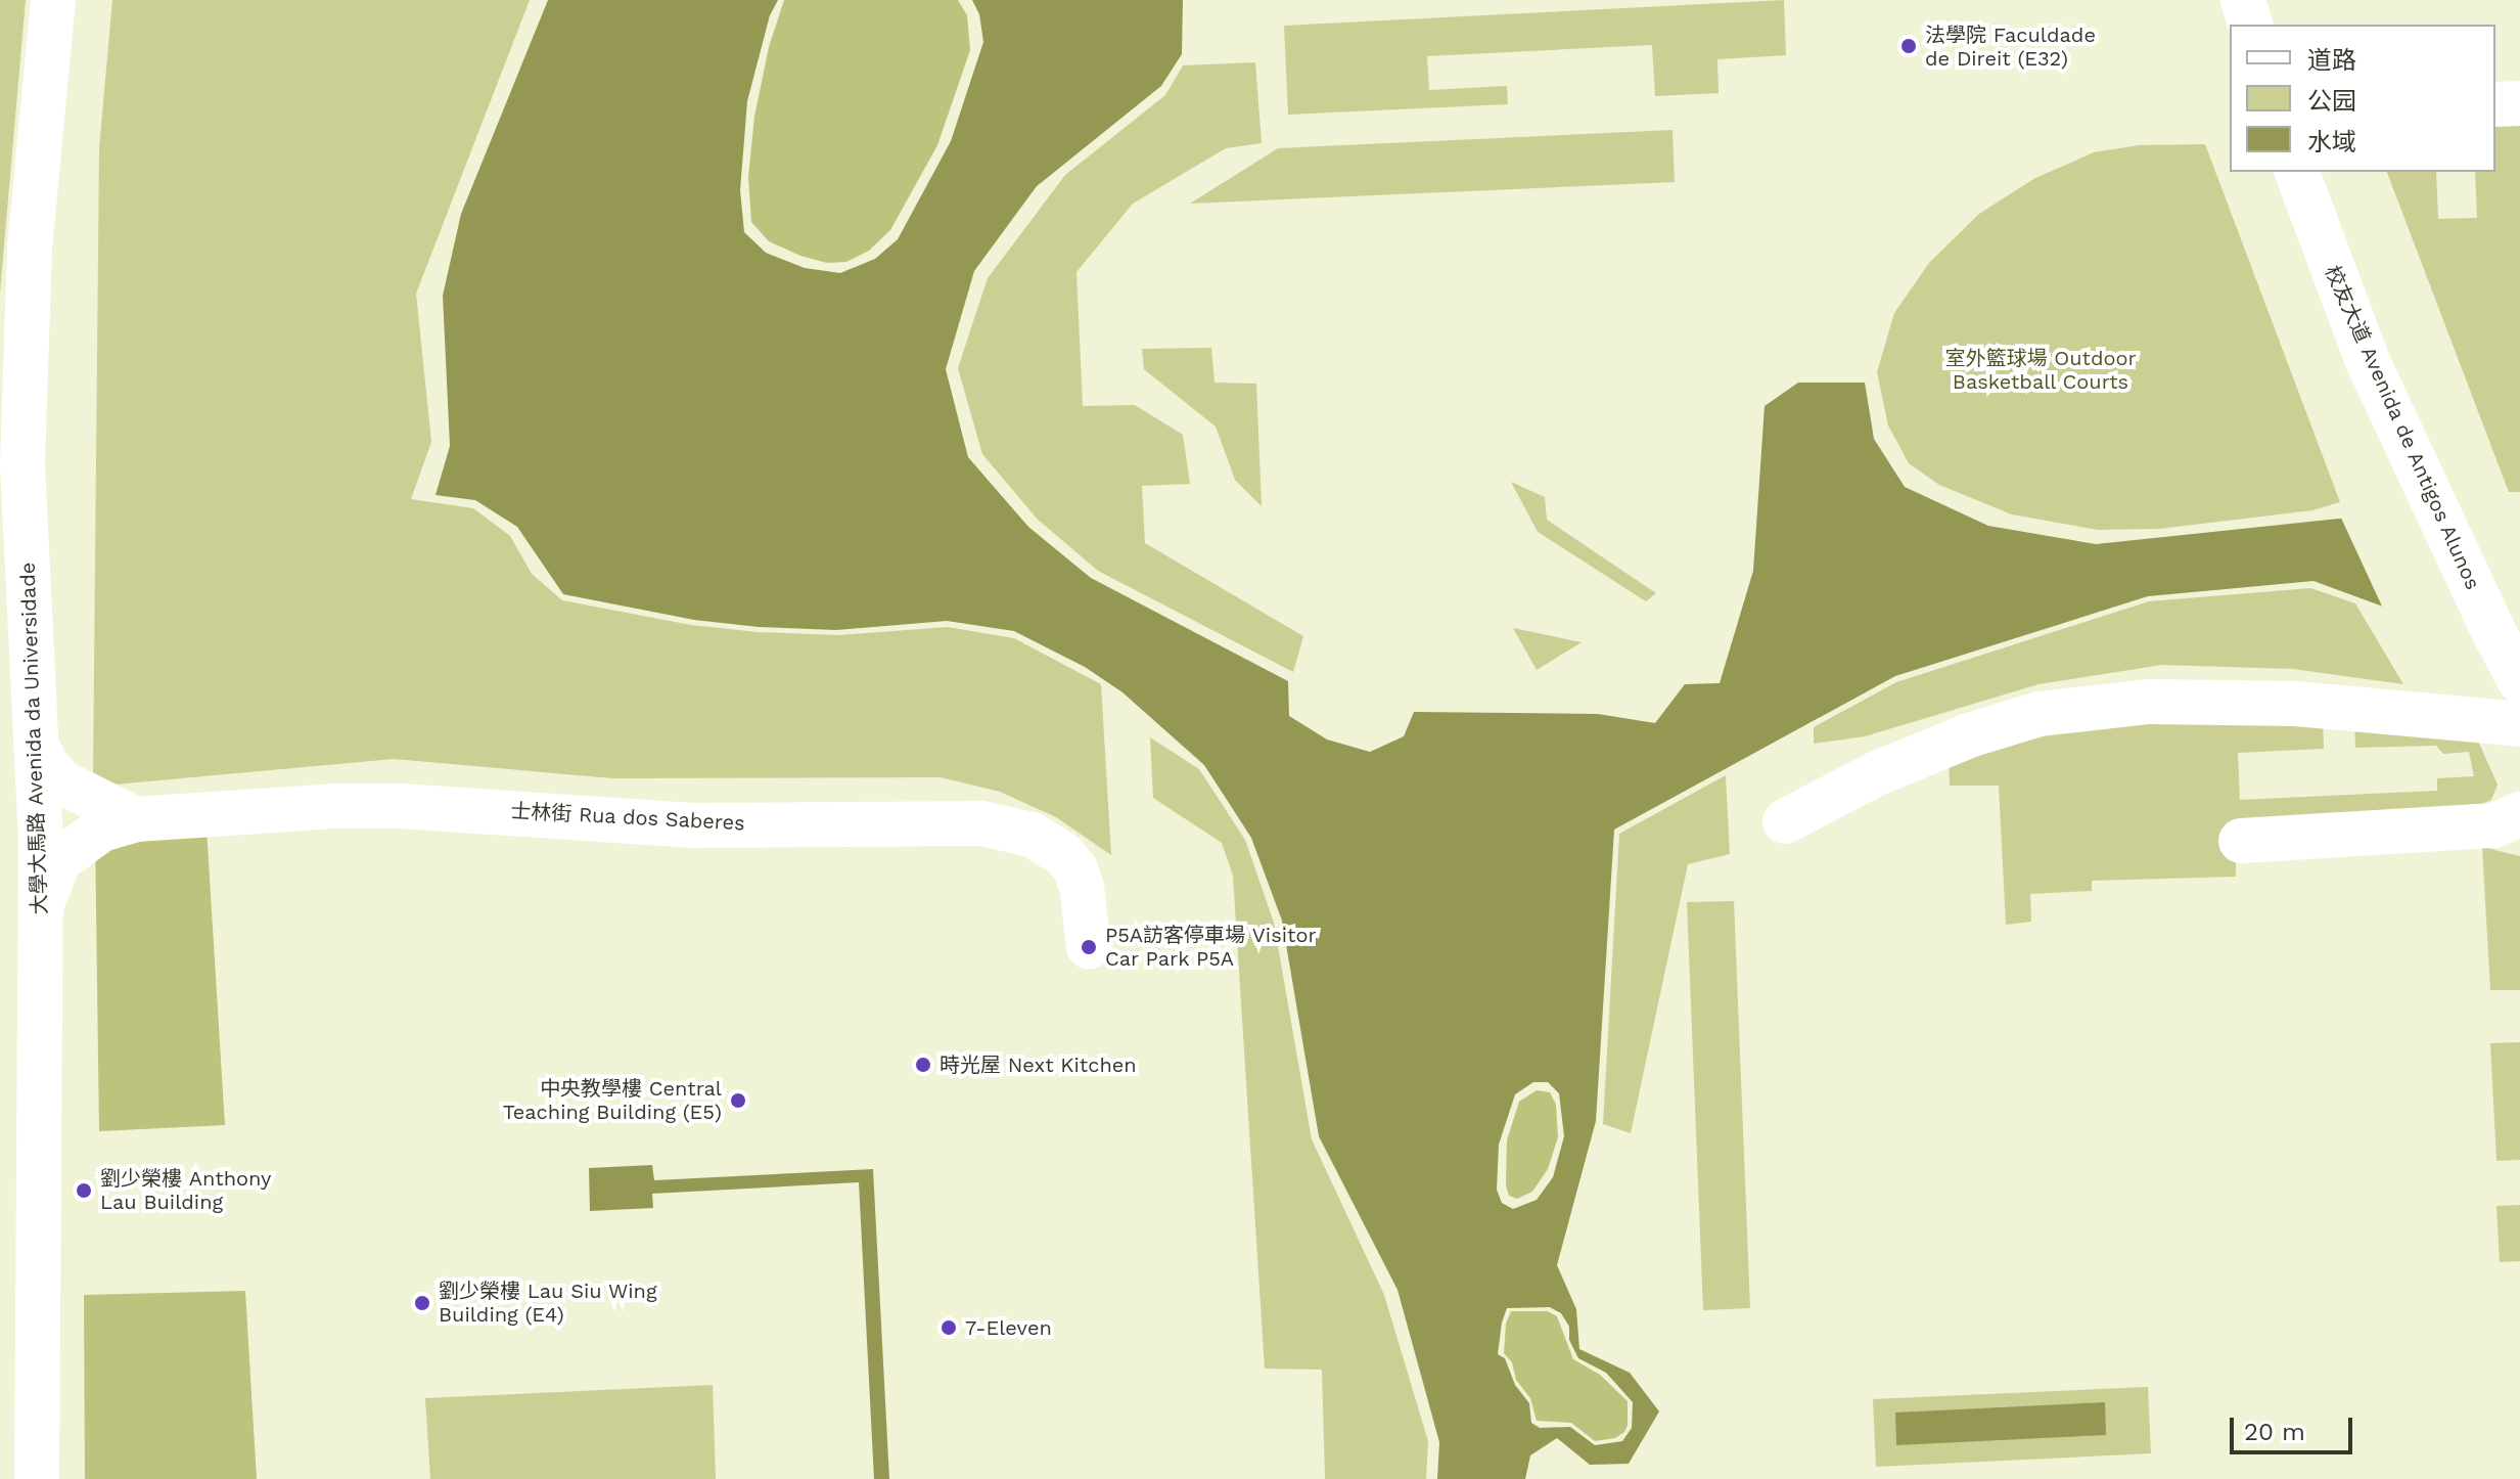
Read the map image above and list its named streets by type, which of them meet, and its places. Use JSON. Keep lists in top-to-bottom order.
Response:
{
  "streets": {
    "street": ["校友大道 Avenida de Antigos Alunos", "大學大馬路 Avenida da Universidade", "士林街 Rua dos Saberes"]
  },
  "crossings": [
    ["大學大馬路 Avenida da Universidade", "士林街 Rua dos Saberes"]
  ],
  "parks": ["室外籃球場 Outdoor Basketball Courts"],
  "places": [
    "法學院 Faculdade de Direit (E32)",
    "P5A訪客停車場 Visitor Car Park P5A",
    "時光屋 Next Kitchen",
    "中央教學樓 Central Teaching Building (E5)",
    "劉少榮樓 Anthony Lau Building",
    "劉少榮樓 Lau Siu Wing Building (E4)",
    "7-Eleven"
  ],
  "legend": ["道路", "公园", "水域"],
  "scale_bar": "20 m"
}
